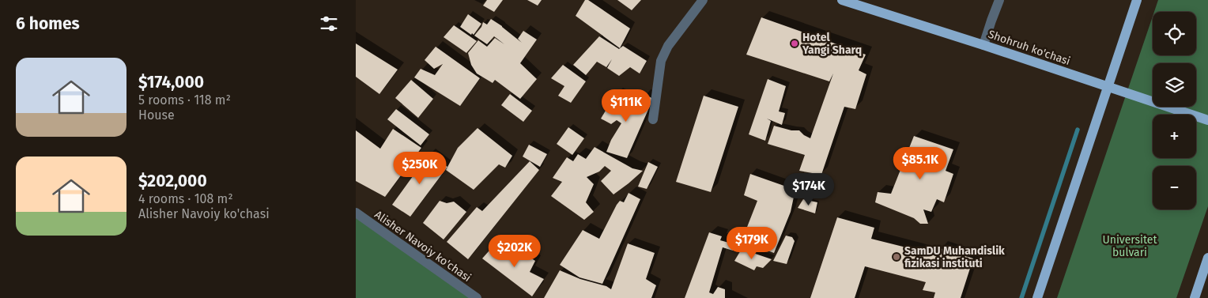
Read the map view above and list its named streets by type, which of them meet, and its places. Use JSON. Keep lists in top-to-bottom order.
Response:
{
  "streets": {
    "main road": ["Shohruh ko'chasi"],
    "street": ["Alisher Navoiy ko'chasi"]
  },
  "parks": ["Universitet bulvari"],
  "places": ["Hotel Yangi Sharq", "SamDU Muhandislik fizikasi instituti"],
  "page": {
    "heading": "6 homes",
    "map_buttons": ["+", "−"],
    "list": [
      {
        "name": "$174,000",
        "note": "5 rooms · 118 m² · House"
      },
      {
        "name": "$202,000",
        "note": "4 rooms · 108 m² · Alisher Navoiy ko'chasi"
      }
    ],
    "price": [
      "$111K",
      "$85.1K",
      "$250K",
      "$174K",
      "$179K",
      "$202K"
    ]
  }
}
